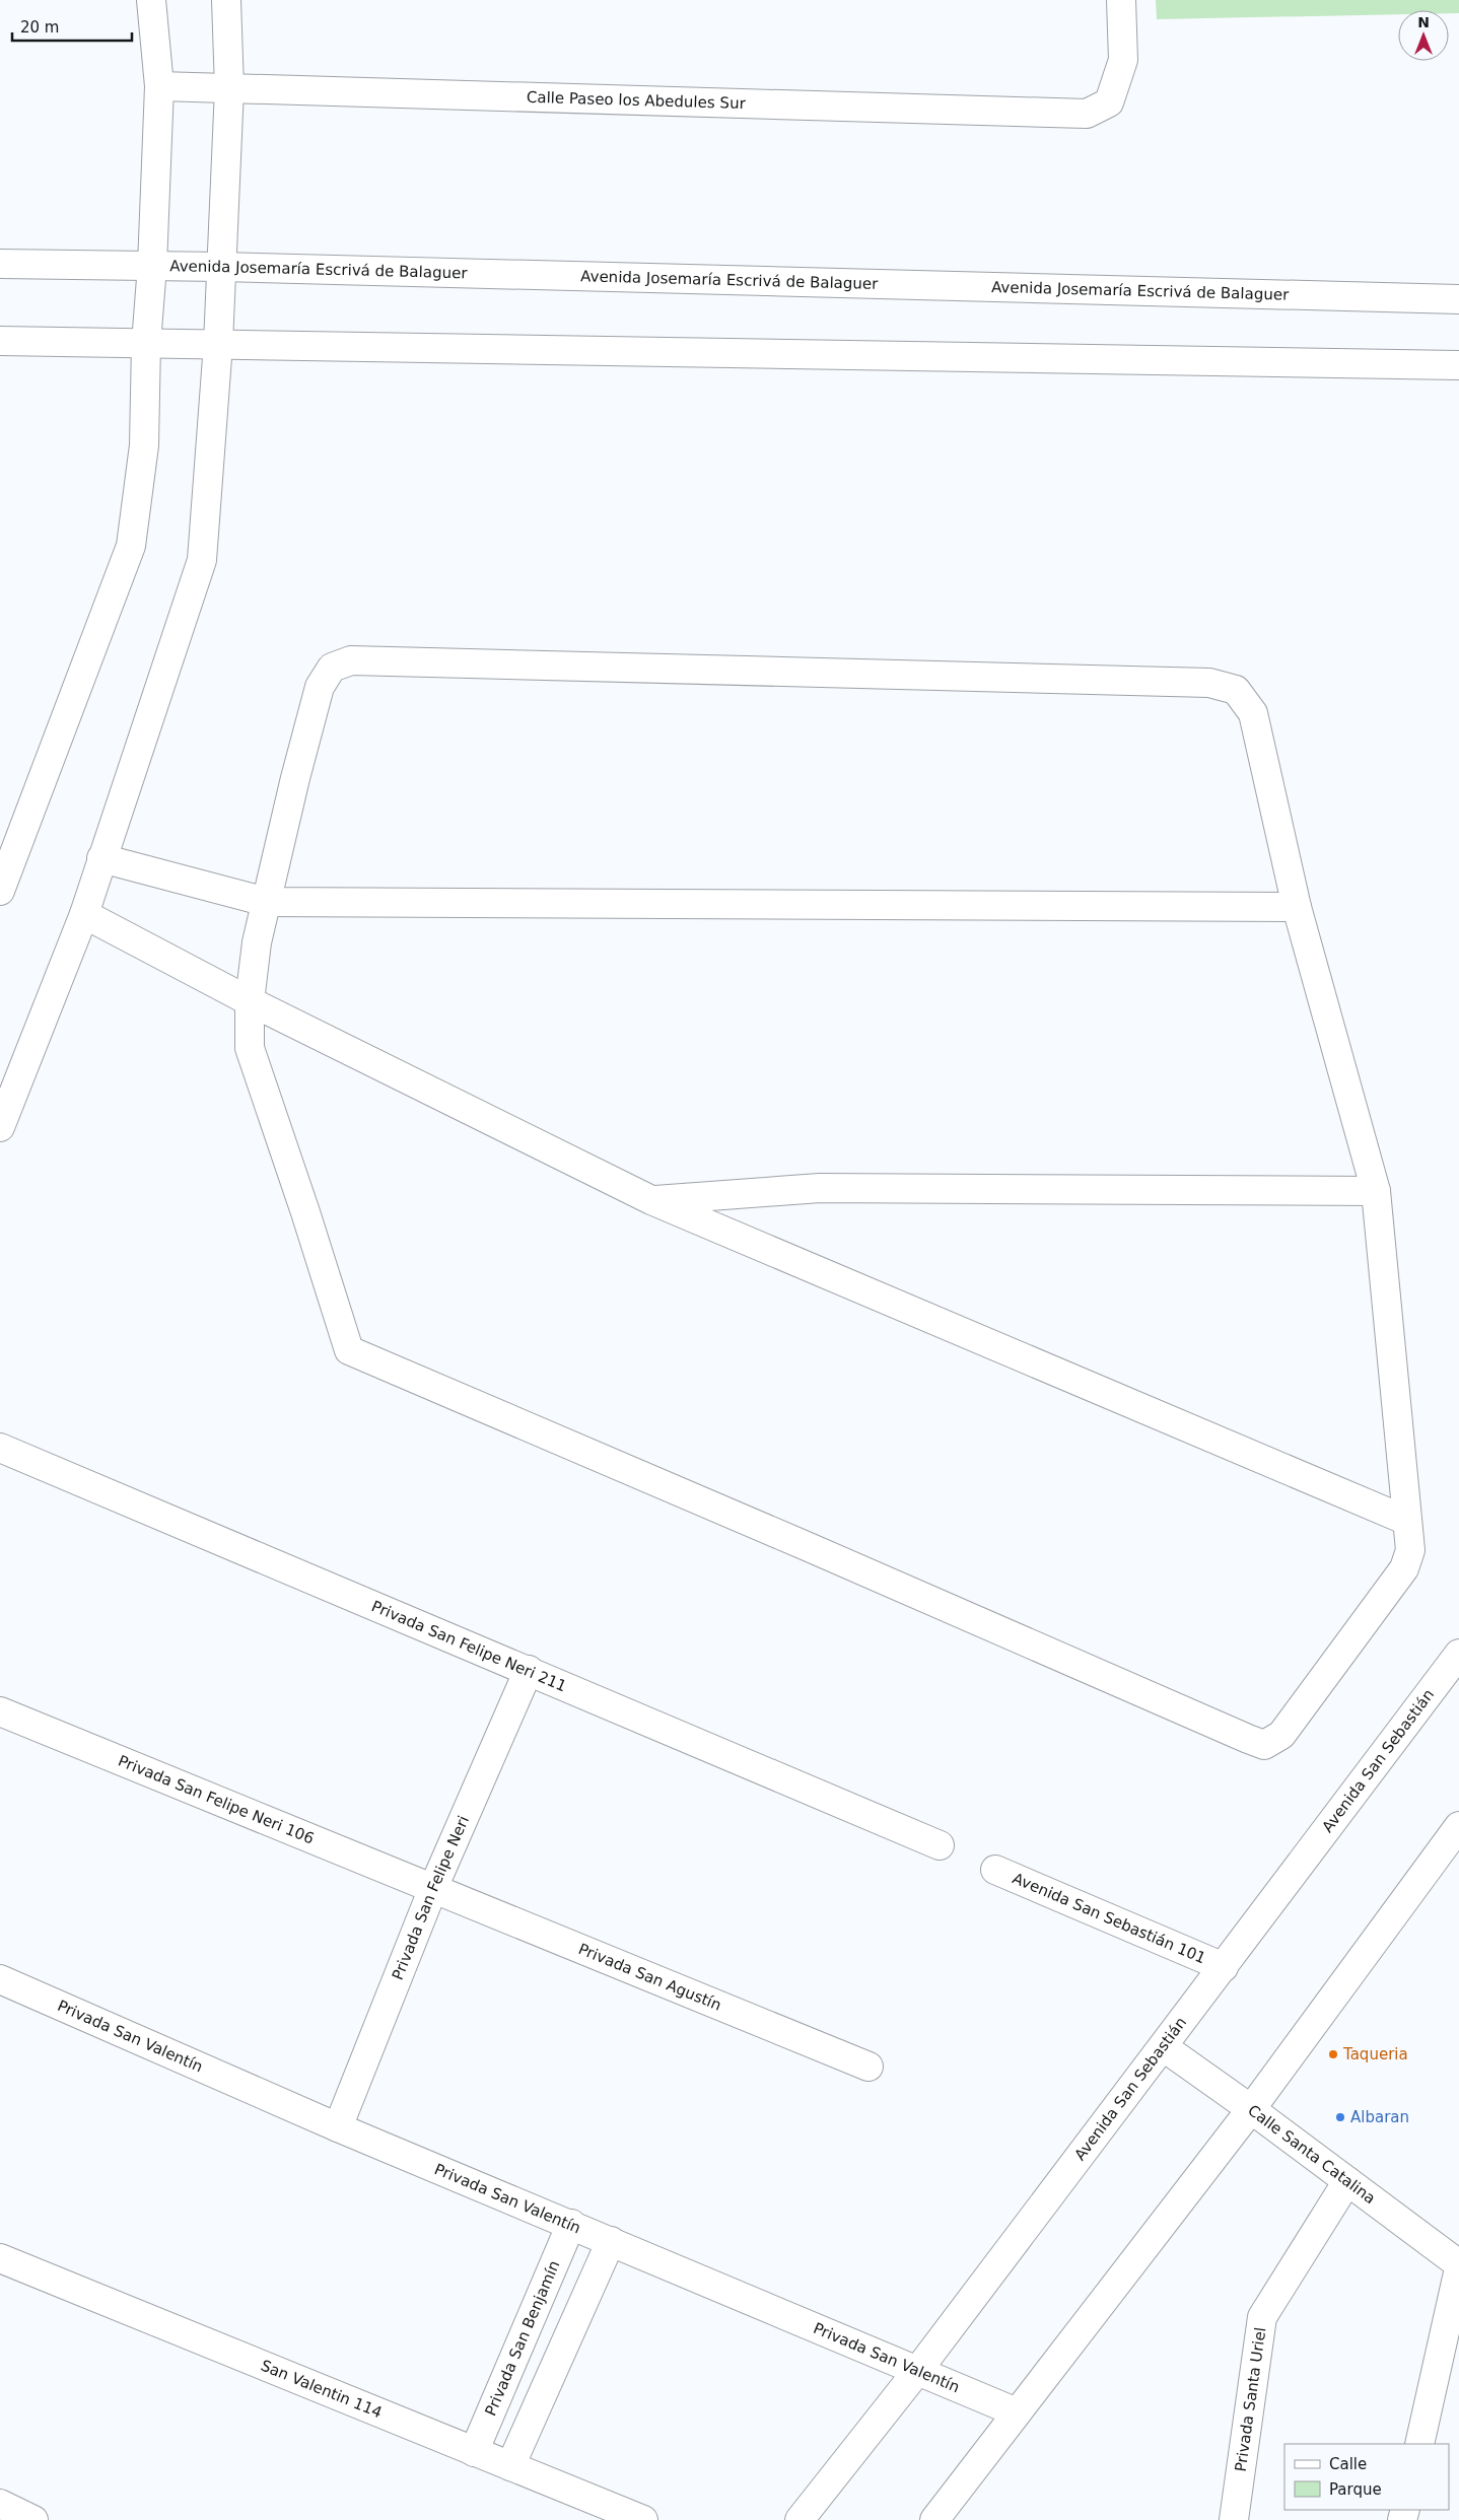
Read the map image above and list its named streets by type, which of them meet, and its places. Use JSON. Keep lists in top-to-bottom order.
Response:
{
  "streets": {
    "street": [
      "Calle Paseo los Abedules Sur",
      "Avenida Josemaría Escrivá de Balaguer",
      "Privada San Felipe Neri 211",
      "Avenida San Sebastián",
      "Privada San Felipe Neri 106",
      "Privada San Felipe Neri",
      "Avenida San Sebastián 101",
      "Privada San Agustín",
      "Privada San Valentín",
      "Calle Santa Catalina",
      "Privada San Benjamín",
      "San Valentin 114",
      "Privada Santa Uriel"
    ]
  },
  "crossings": [
    ["Privada San Felipe Neri 211", "Privada San Felipe Neri"],
    ["Avenida San Sebastián", "Avenida San Sebastián 101"],
    ["Avenida San Sebastián", "Privada San Valentín"],
    ["Avenida San Sebastián", "Calle Santa Catalina"],
    ["Privada San Felipe Neri 106", "Privada San Felipe Neri"],
    ["Privada San Felipe Neri 106", "Privada San Agustín"],
    ["Privada San Felipe Neri", "Privada San Agustín"],
    ["Privada San Felipe Neri", "Privada San Valentín"],
    ["Privada San Valentín", "Privada San Benjamín"],
    ["Calle Santa Catalina", "Privada Santa Uriel"],
    ["Privada San Benjamín", "San Valentin 114"]
  ],
  "places": ["Taqueria", "Albaran"],
  "legend": ["Calle", "Parque"],
  "scale_bar": "20 m",
  "north": "top"
}
